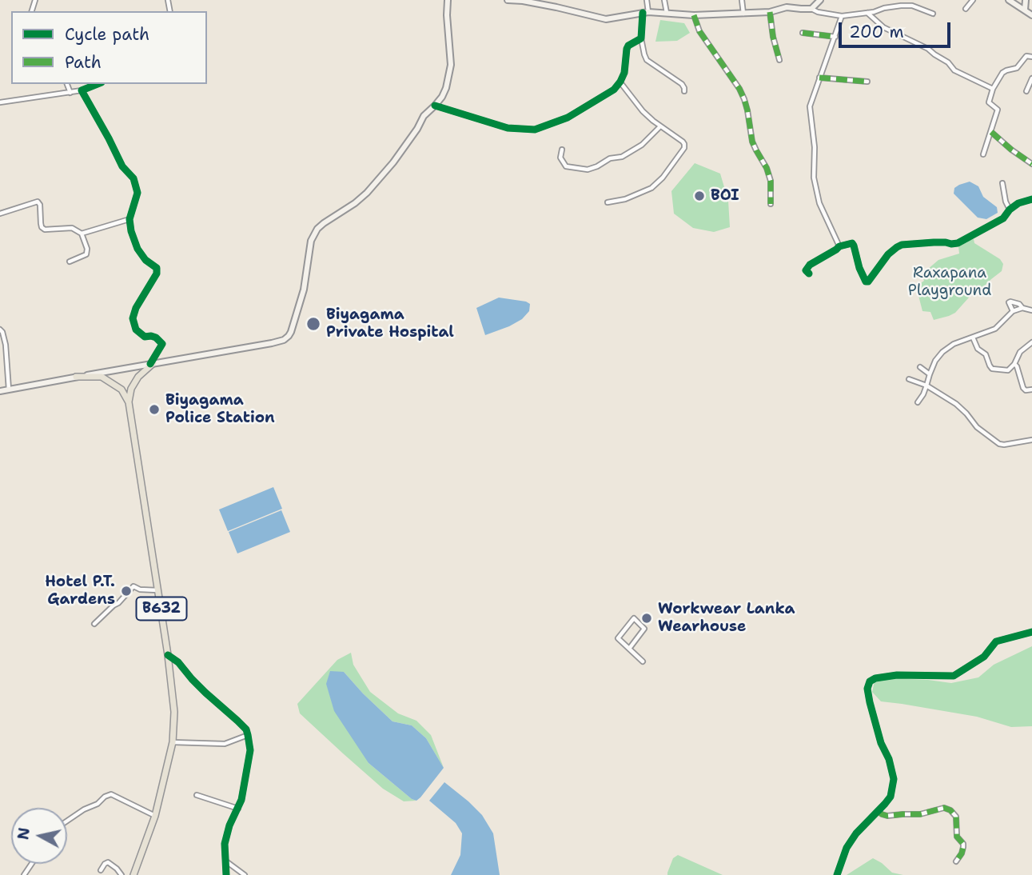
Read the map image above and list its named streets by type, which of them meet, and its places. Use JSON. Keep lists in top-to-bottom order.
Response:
{
  "streets": {
    "main road": ["B632"]
  },
  "parks": ["Raxapana Playground"],
  "places": [
    "BOI",
    "Biyagama Private Hospital",
    "Biyagama Police Station",
    "Hotel P.T. Gardens",
    "Workwear Lanka Wearhouse"
  ],
  "legend": ["Cycle path", "Path"],
  "scale_bar": "200 m",
  "north": "left"
}
